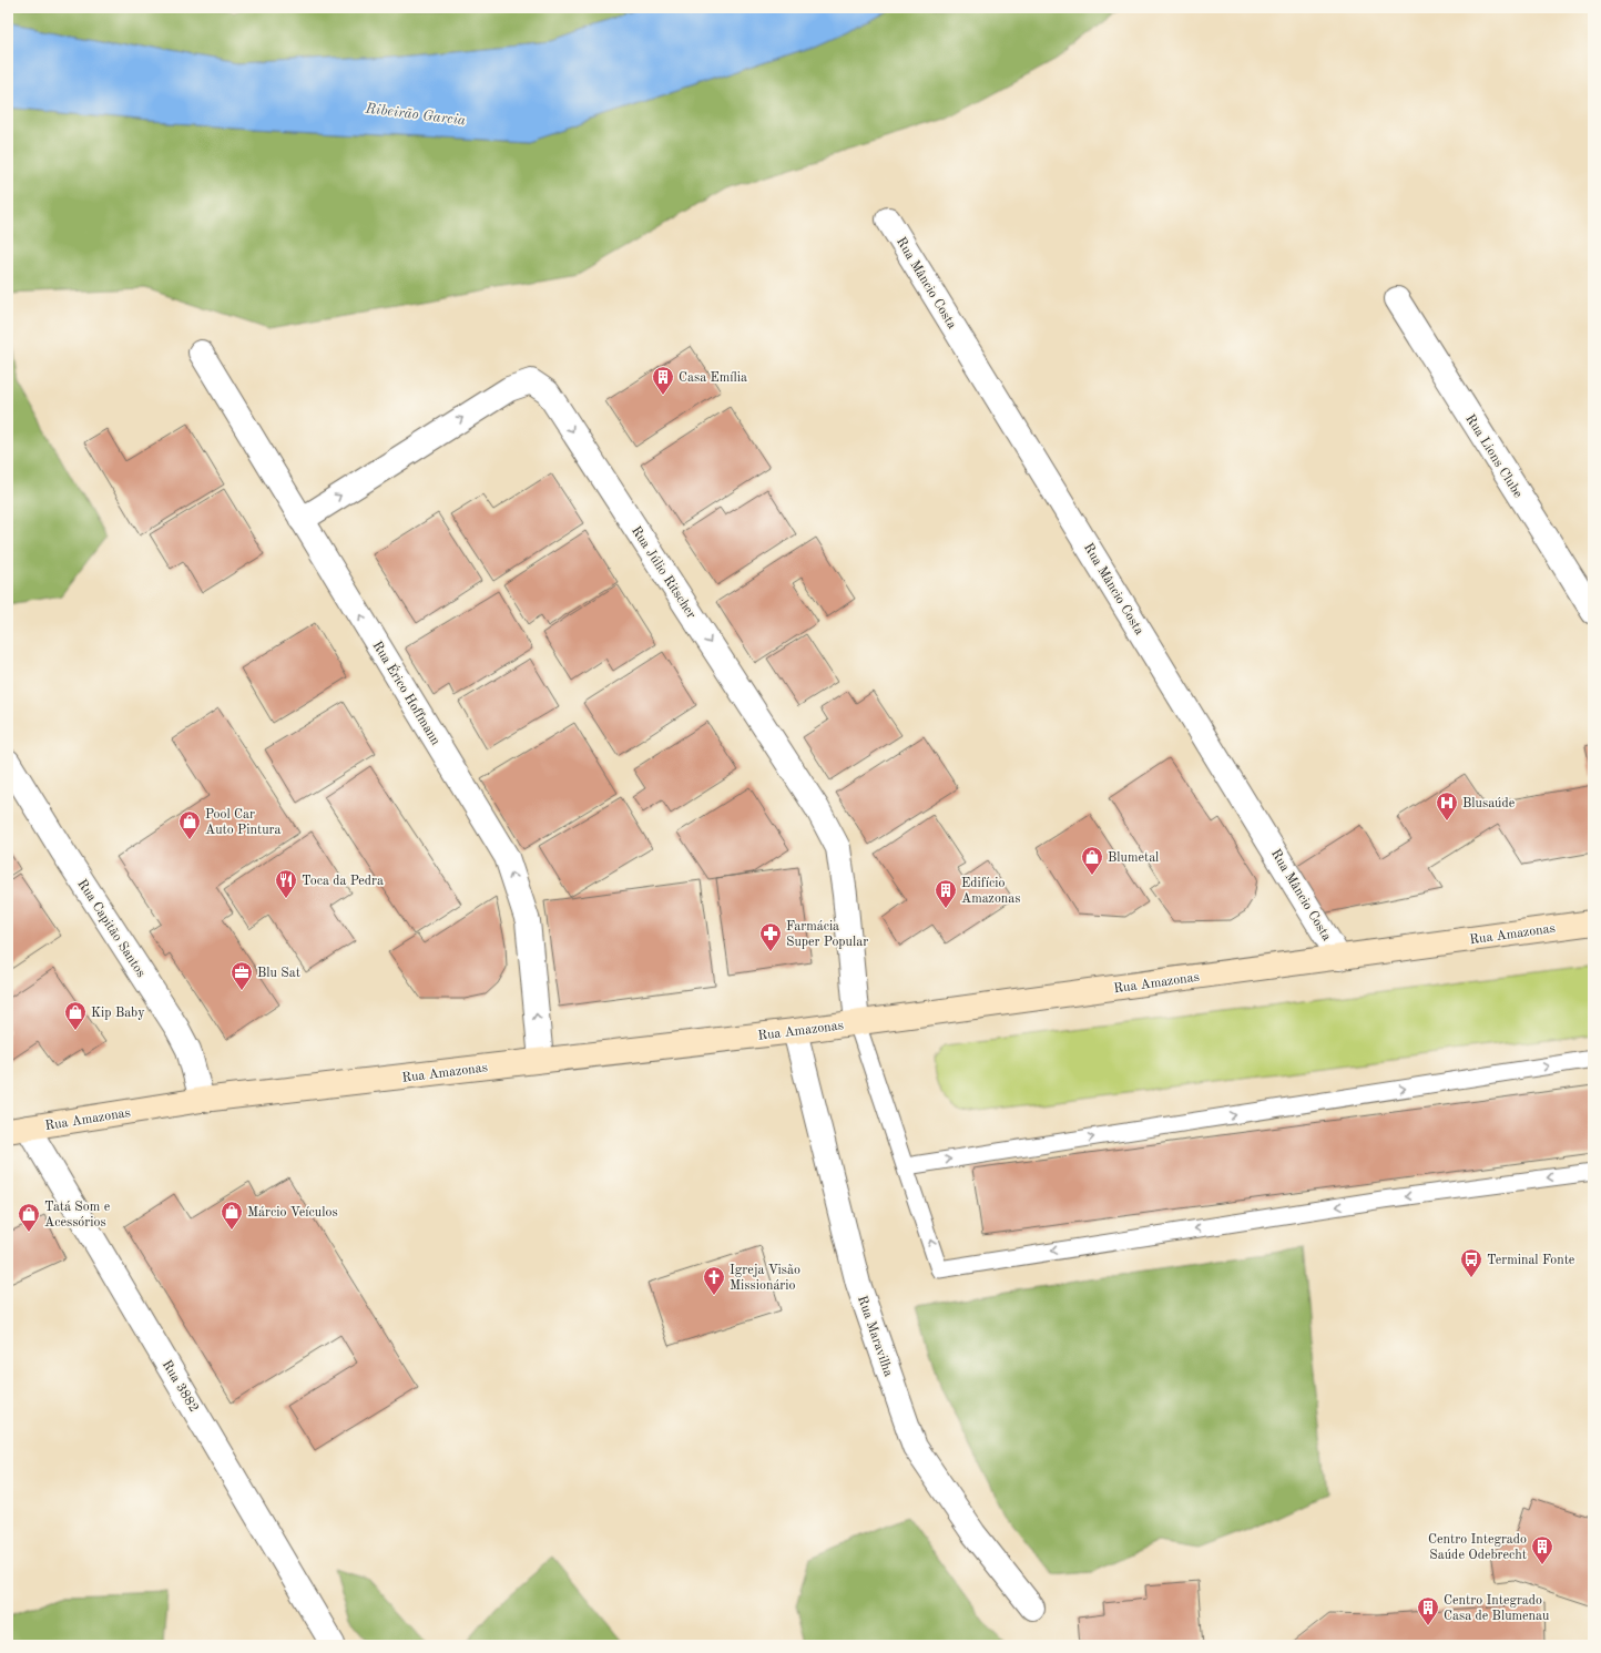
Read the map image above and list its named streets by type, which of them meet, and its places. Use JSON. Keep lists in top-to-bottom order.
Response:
{
  "streets": {
    "main road": ["Rua Amazonas"],
    "street": [
      "Rua Mâncio Costa",
      "Rua Lions Clube",
      "Rua Júlio Ritscher",
      "Rua Érico Hoffmann",
      "Rua Capitão Santos",
      "Rua Maravilha",
      "Rua 3882"
    ]
  },
  "crossings": [
    ["Rua Mâncio Costa", "Rua Amazonas"],
    ["Rua Júlio Ritscher", "Rua Érico Hoffmann"],
    ["Rua Júlio Ritscher", "Rua Amazonas"],
    ["Rua Érico Hoffmann", "Rua Amazonas"],
    ["Rua Capitão Santos", "Rua Amazonas"],
    ["Rua Amazonas", "Rua Maravilha"],
    ["Rua Amazonas", "Rua 3882"]
  ],
  "one_way": ["Rua Érico Hoffmann"],
  "water": ["Ribeirão Garcia"],
  "places": {
    "building": [
      "Casa Emília",
      "Edifício Amazonas",
      "Centro Integrado Saúde Odebrecht",
      "Centro Integrado Casa de Blumenau"
    ],
    "hospital": ["Blusaúde"],
    "shop": [
      "Pool Car Auto Pintura",
      "Blumetal",
      "Kip Baby",
      "Márcio Veículos",
      "Tatá Som e Acessórios"
    ],
    "restaurant": ["Toca da Pedra"],
    "pharmacy": ["Farmácia Super Popular"],
    "office": ["Blu Sat"],
    "bus stop": ["Terminal Fonte"],
    "church": ["Igreja Visão Missionário"]
  }
}
